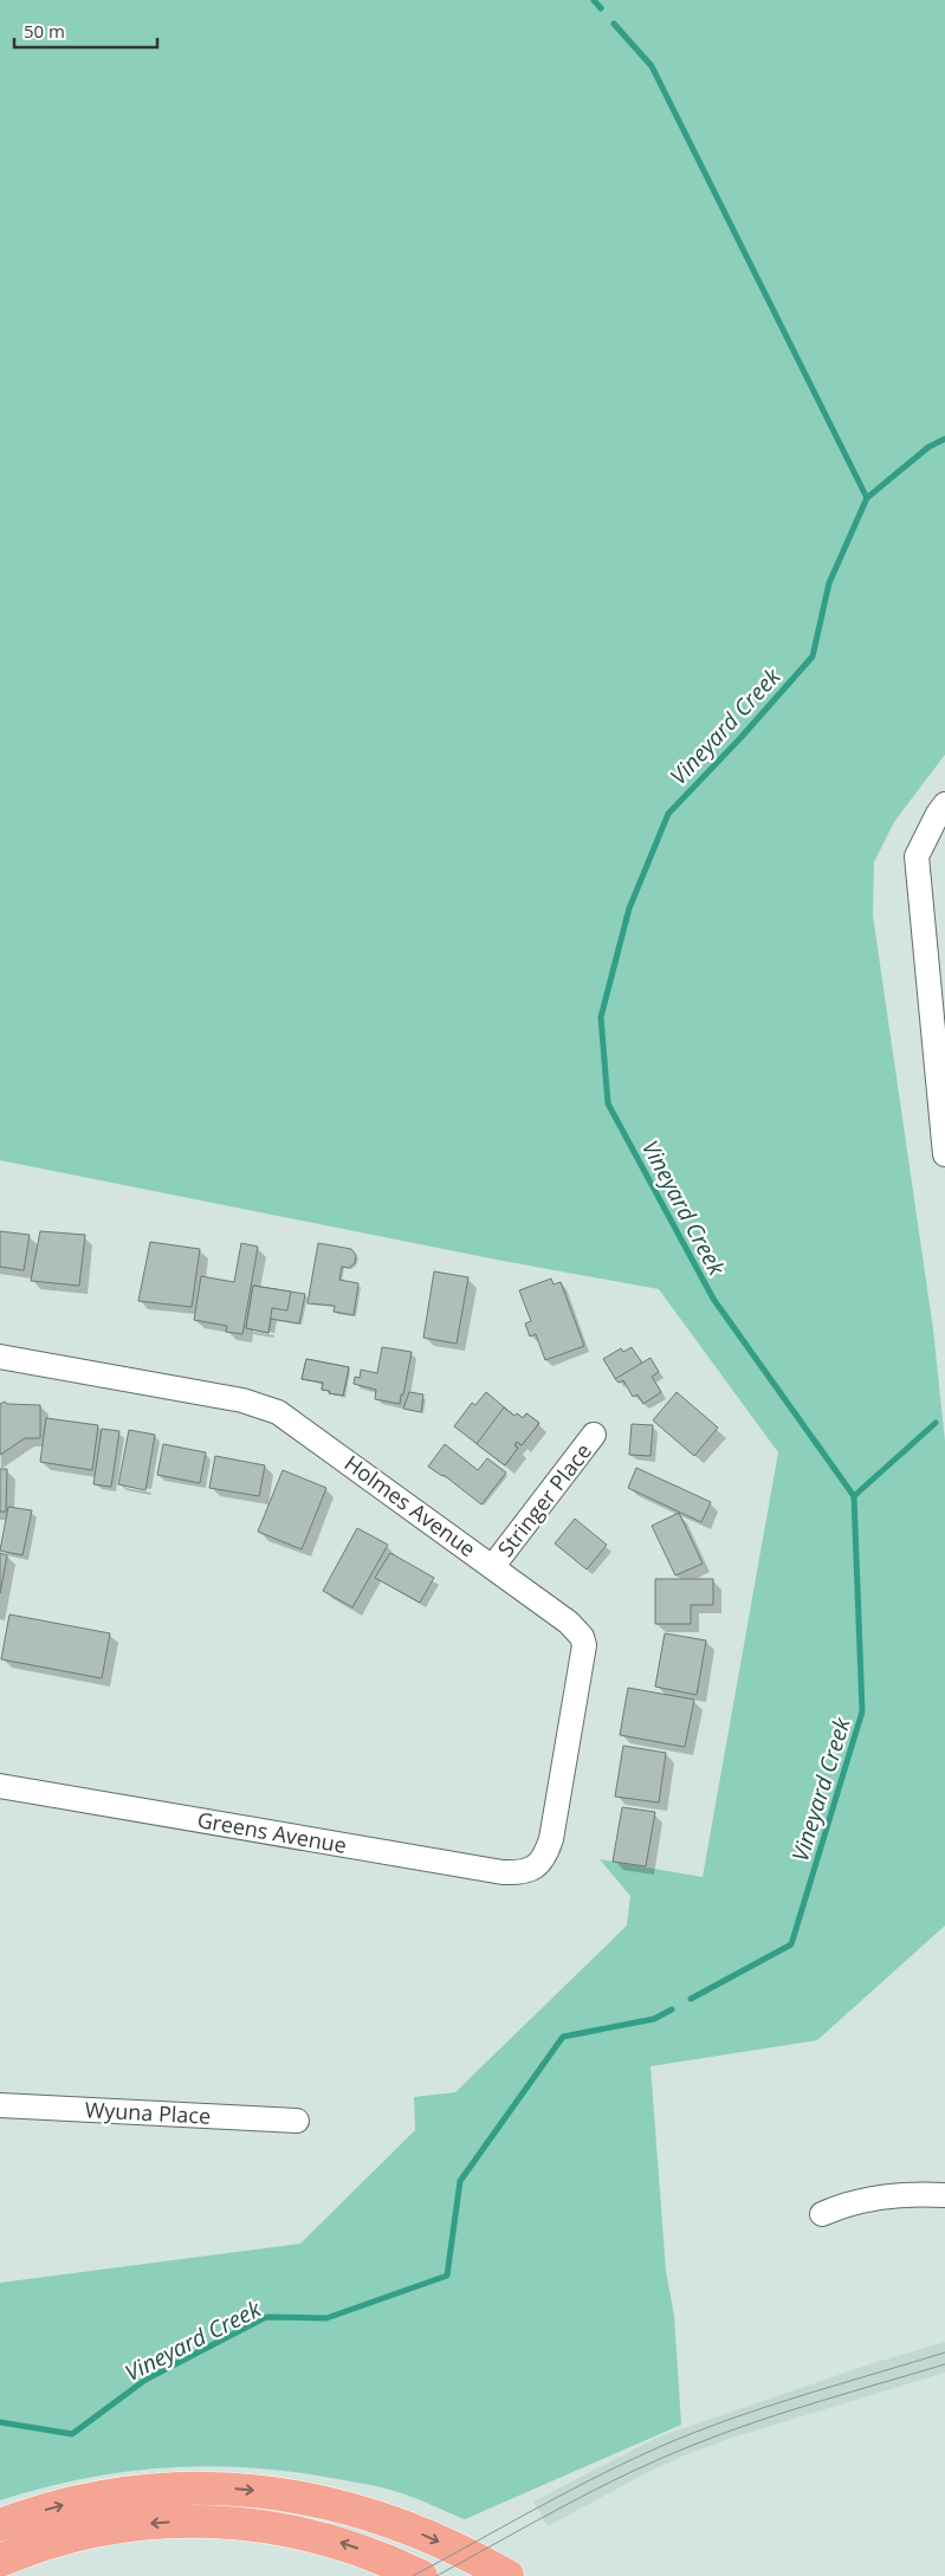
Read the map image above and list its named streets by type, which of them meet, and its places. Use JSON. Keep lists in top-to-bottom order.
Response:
{
  "streets": {
    "street": [
      "Stringer Place",
      "Holmes Avenue",
      "Greens Avenue",
      "Wyuna Place"
    ]
  },
  "crossings": [
    ["Stringer Place", "Holmes Avenue"],
    ["Holmes Avenue", "Greens Avenue"]
  ],
  "water": ["Vineyard Creek"],
  "scale_bar": "50 m"
}
